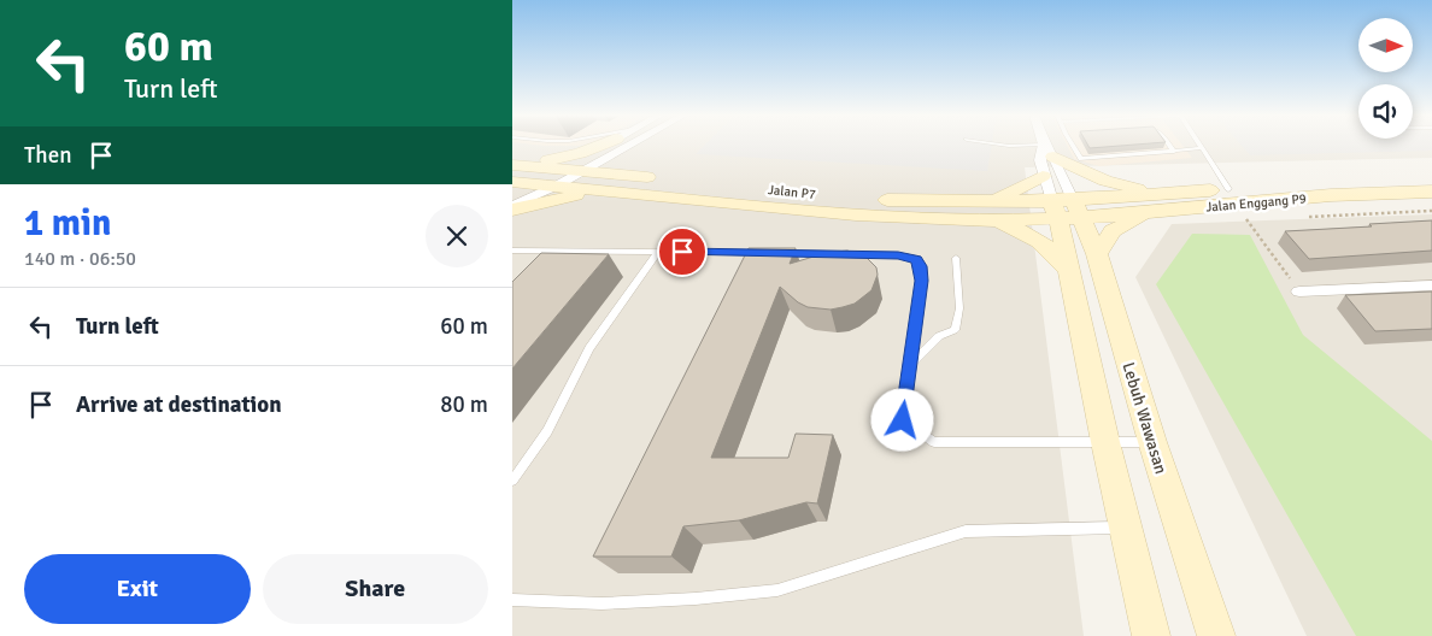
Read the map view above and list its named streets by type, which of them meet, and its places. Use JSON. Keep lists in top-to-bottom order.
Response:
{
  "streets": {
    "main road": ["Jalan P7", "Jalan Enggang P9", "Lebuh Wawasan"]
  },
  "crossings": [
    ["Jalan Enggang P9", "Lebuh Wawasan"]
  ],
  "north": "right",
  "page": {
    "turn": ["60 m", "Turn left"],
    "then": "Then",
    "heading": ["1 min", "140 m · 06:50"],
    "list": [
      {
        "name": "Turn left",
        "value": "60 m"
      },
      {
        "name": "Arrive at destination",
        "value": "80 m"
      }
    ],
    "buttons": ["Exit", "Share"]
  }
}
